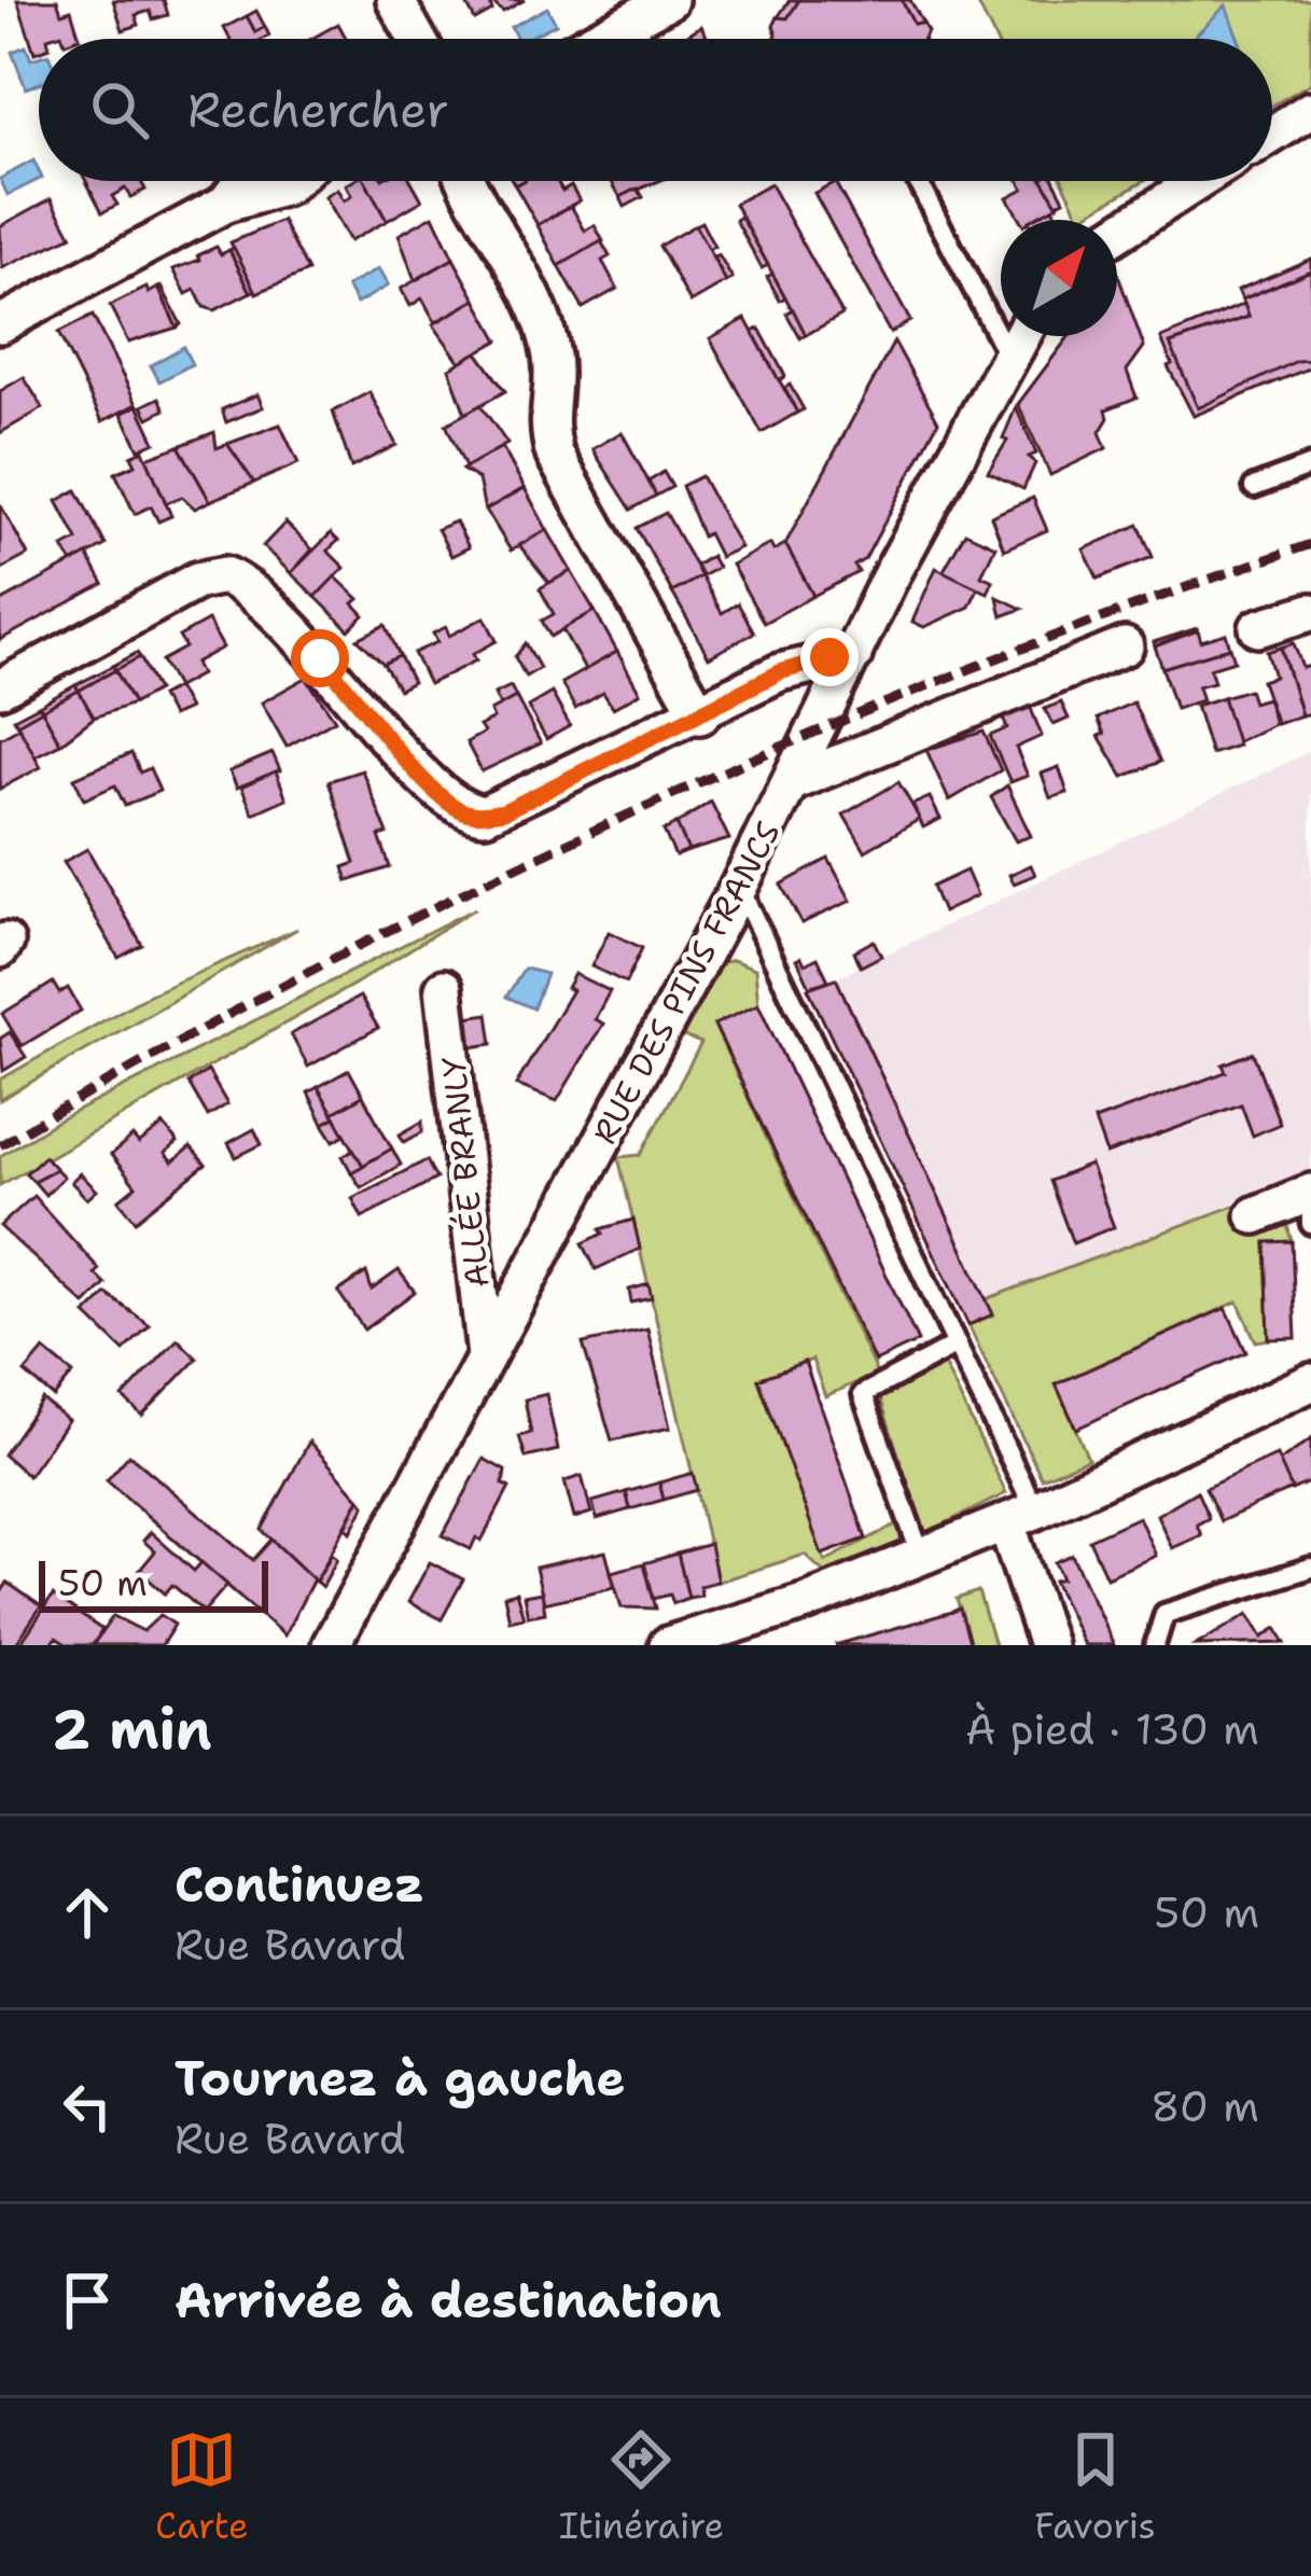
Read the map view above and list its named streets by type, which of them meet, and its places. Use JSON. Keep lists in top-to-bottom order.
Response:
{
  "streets": {
    "street": ["RUE DES PINS FRANCS", "ALLÉE BRANLY"]
  },
  "crossings": [
    ["RUE DES PINS FRANCS", "ALLÉE BRANLY"]
  ],
  "scale_bar": "50 m",
  "north": "top right",
  "page": {
    "search": "Rechercher",
    "scale": "50 m",
    "heading": ["2 min", "À pied · 130 m"],
    "list": [
      ["Continuez", "Rue Bavard", "50 m"],
      ["Tournez à gauche", "Rue Bavard", "80 m"],
      "Arrivée à destination"
    ],
    "nav": ["Carte", "Itinéraire", "Favoris"]
  }
}
